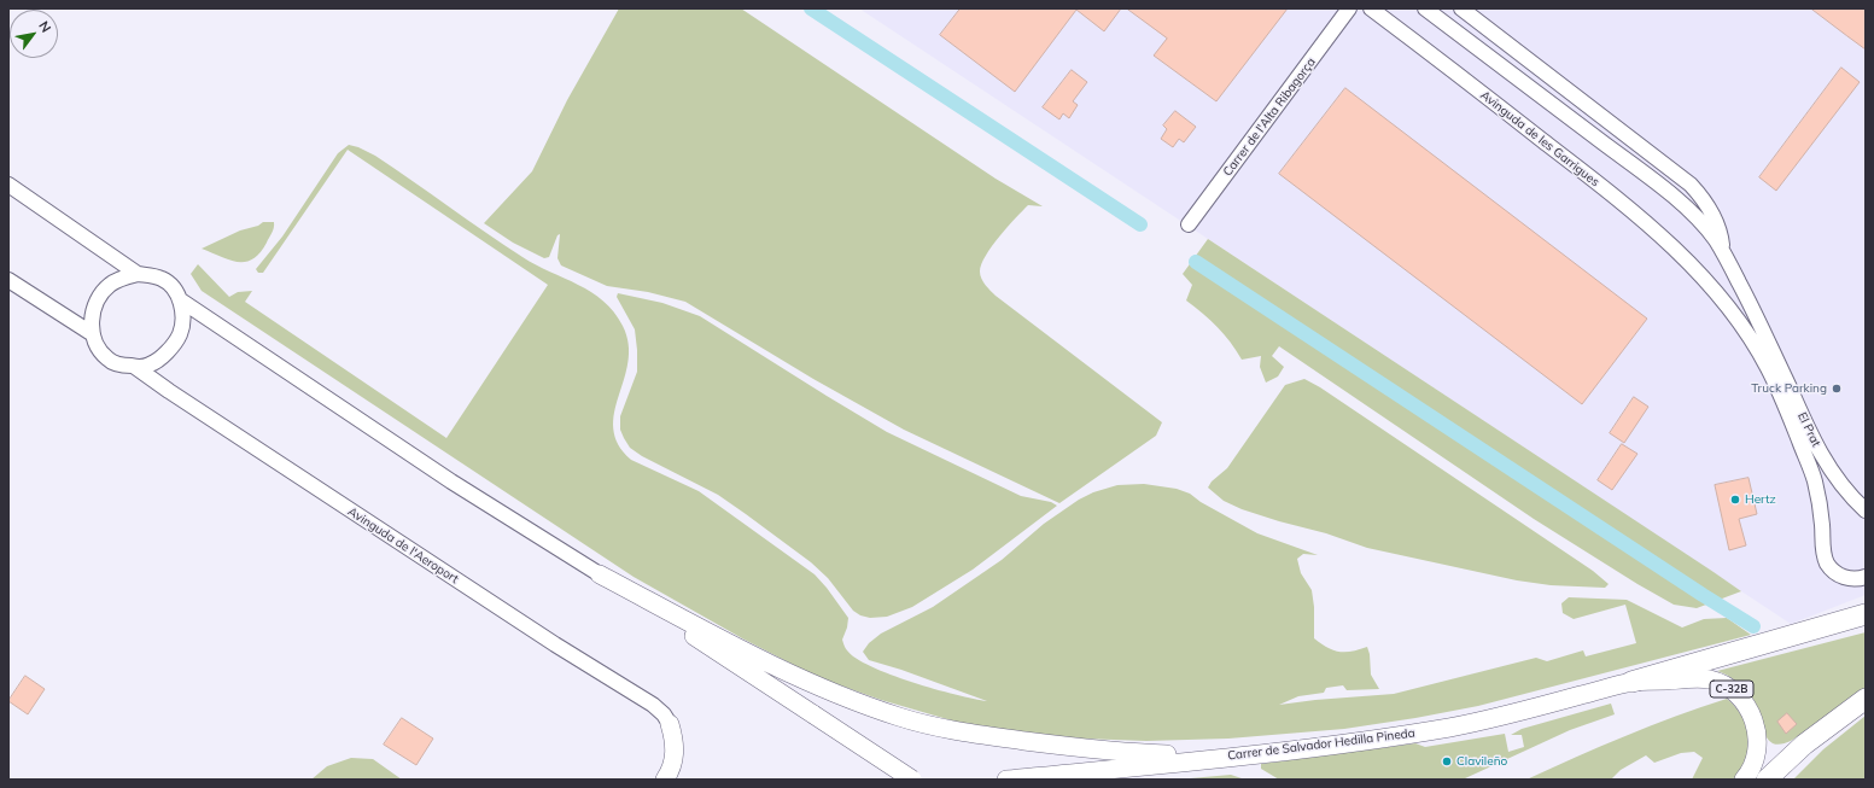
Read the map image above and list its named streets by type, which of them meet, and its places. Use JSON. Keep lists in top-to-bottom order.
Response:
{
  "streets": {
    "highway": ["C-32B"],
    "main road": ["Carrer de Salvador Hedilla Pineda"],
    "street": [
      "Carrer de l'Alta Ribagorça",
      "Avinguda de les Garrigues",
      "El Prat",
      "Avinguda de l'Aeroport"
    ]
  },
  "crossings": [
    ["C-32B", "Carrer de Salvador Hedilla Pineda"]
  ],
  "places": ["Truck Parking", "Hertz", "Clavileño"],
  "north": "top right"
}
